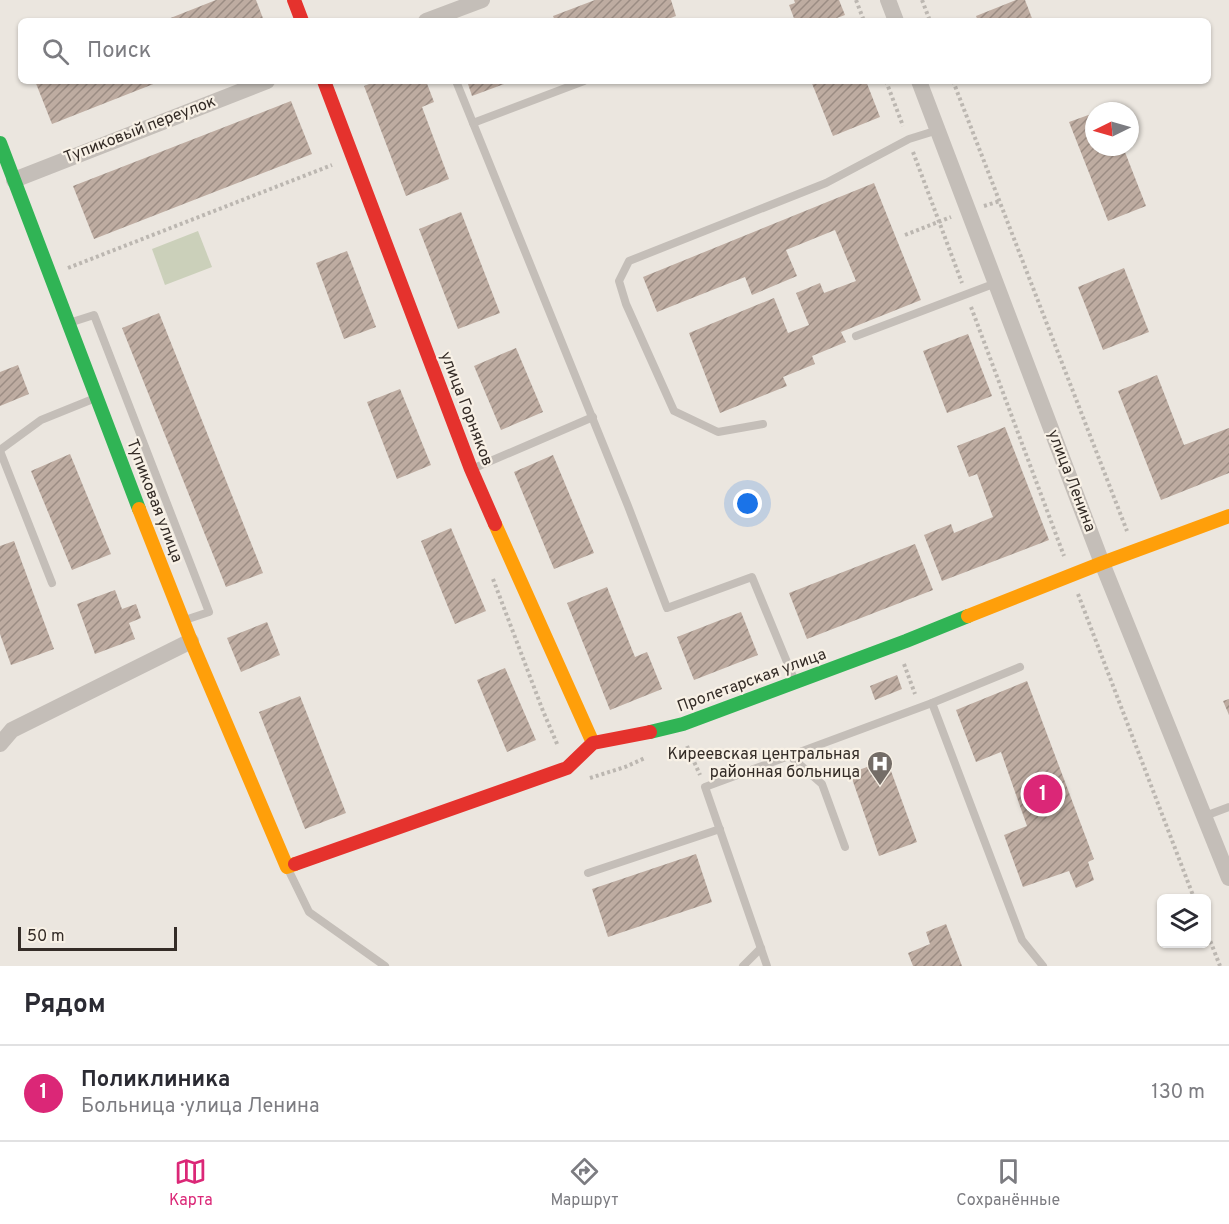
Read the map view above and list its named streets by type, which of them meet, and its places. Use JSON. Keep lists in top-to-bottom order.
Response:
{
  "streets": {
    "main road": ["улица Горняков", "Тупиковая улица", "Пролетарская улица"],
    "street": ["Тупиковый переулок", "улица Ленина"]
  },
  "crossings": [
    ["Тупиковый переулок", "Тупиковая улица"],
    ["улица Горняков", "Пролетарская улица"],
    ["улица Ленина", "Пролетарская улица"]
  ],
  "places": {
    "hospital": ["Киреевская центральная районная больница"]
  },
  "scale_bar": "50 m",
  "north": "left",
  "page": {
    "search": "Поиск",
    "pins": "1",
    "scale": "50 m",
    "heading": "Рядом",
    "list": [
      {
        "mark": "1",
        "name": "Поликлиника",
        "note": "Больница · улица Ленина",
        "value": "130 m"
      }
    ],
    "nav": ["Карта", "Маршрут", "Сохранённые"]
  }
}
